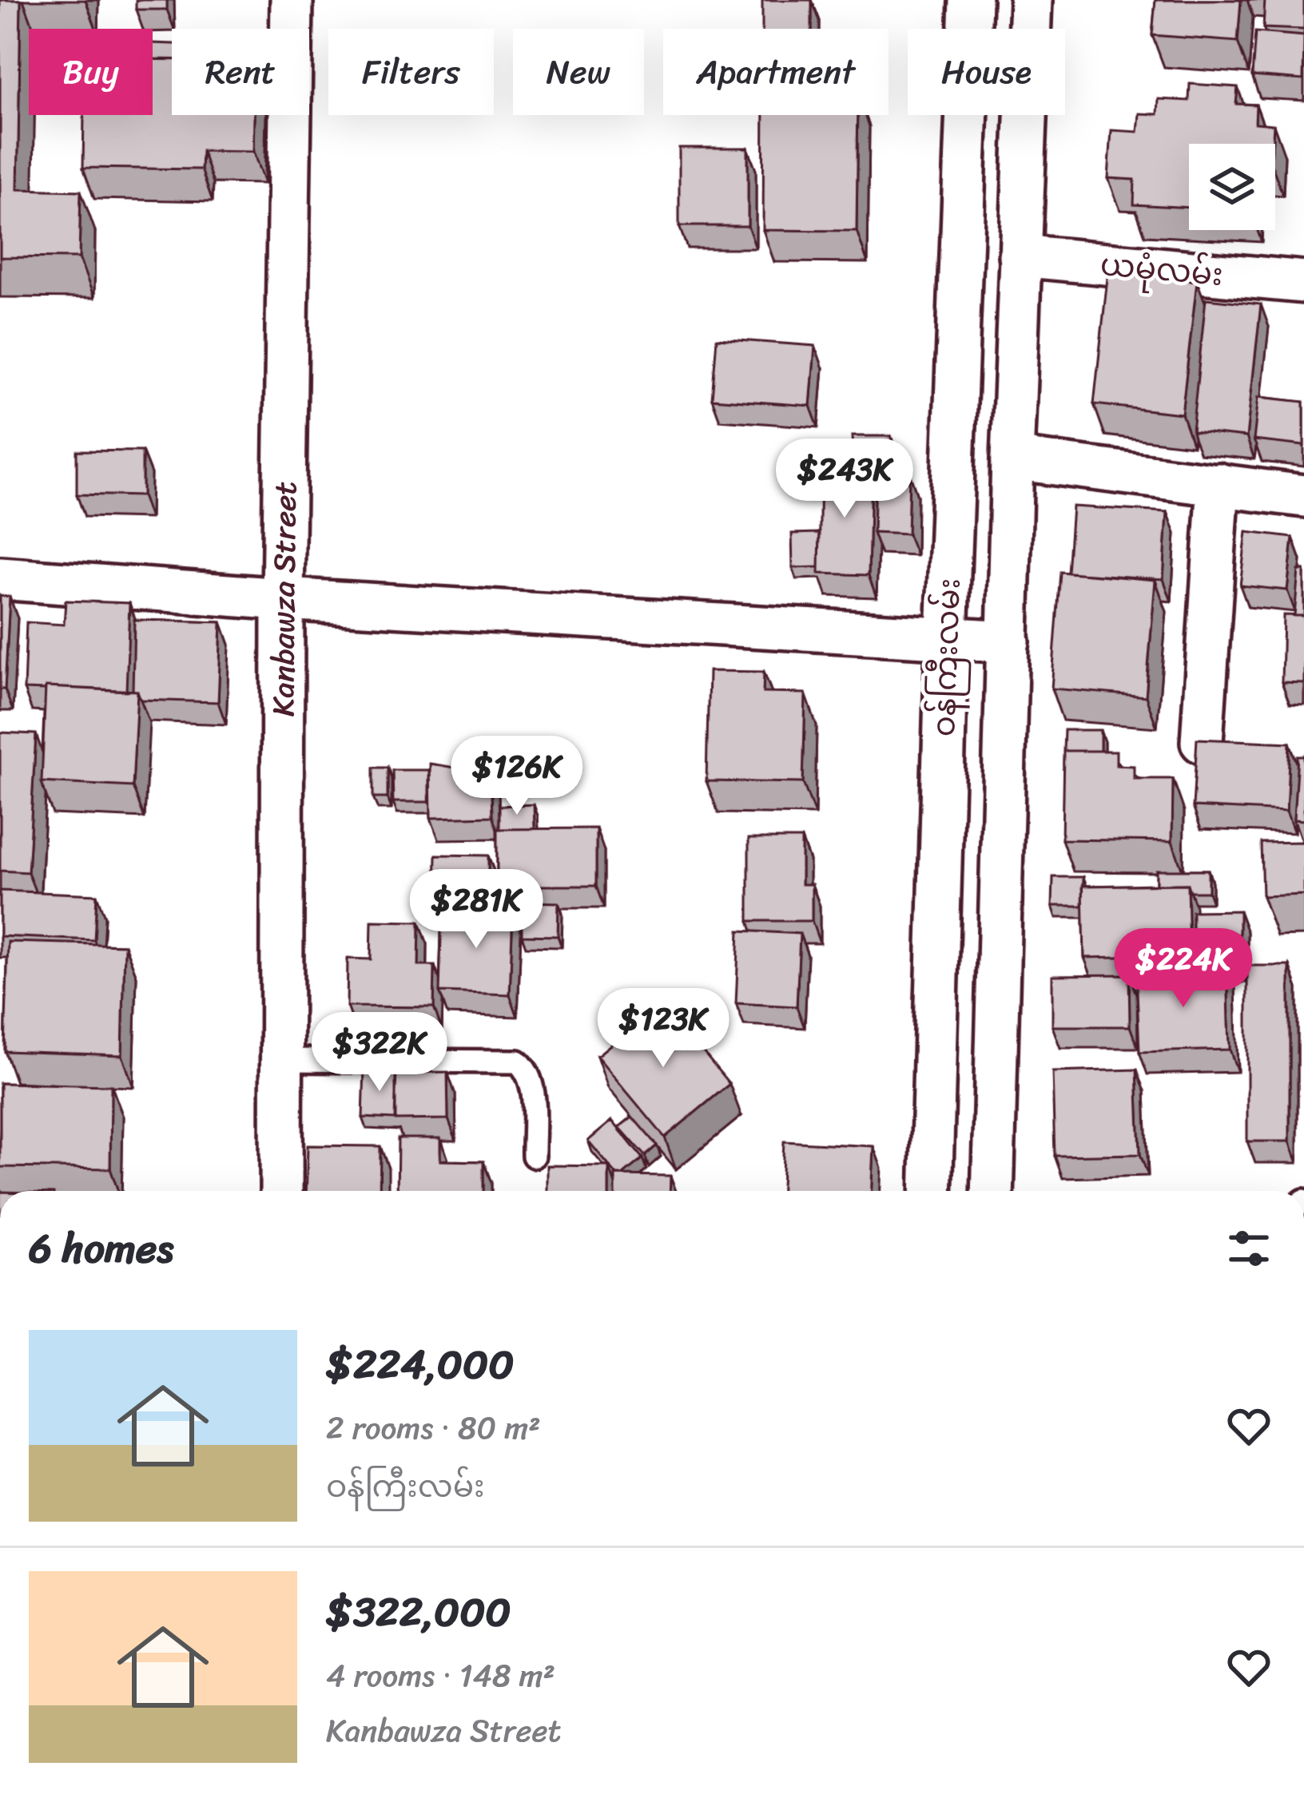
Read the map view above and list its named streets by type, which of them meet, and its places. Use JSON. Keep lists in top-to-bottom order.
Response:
{
  "streets": {
    "street": ["ယမုံလမ်း", "Kanbawza Street", "ဝန်ကြီးလမ်း"]
  },
  "crossings": [
    ["ယမုံလမ်း", "ဝန်ကြီးလမ်း"]
  ],
  "page": {
    "chip": [
      "Buy",
      "Rent",
      "Filters",
      "New",
      "Apartment",
      "House"
    ],
    "price": [
      "$243K",
      "$126K",
      "$281K",
      "$224K",
      "$123K",
      "$322K"
    ],
    "heading": "6 homes",
    "list": [
      {
        "name": "$224,000",
        "note": "2 rooms · 80 m² · ဝန်ကြီးလမ်း"
      },
      {
        "name": "$322,000",
        "note": "4 rooms · 148 m² · Kanbawza Street"
      }
    ]
  }
}
